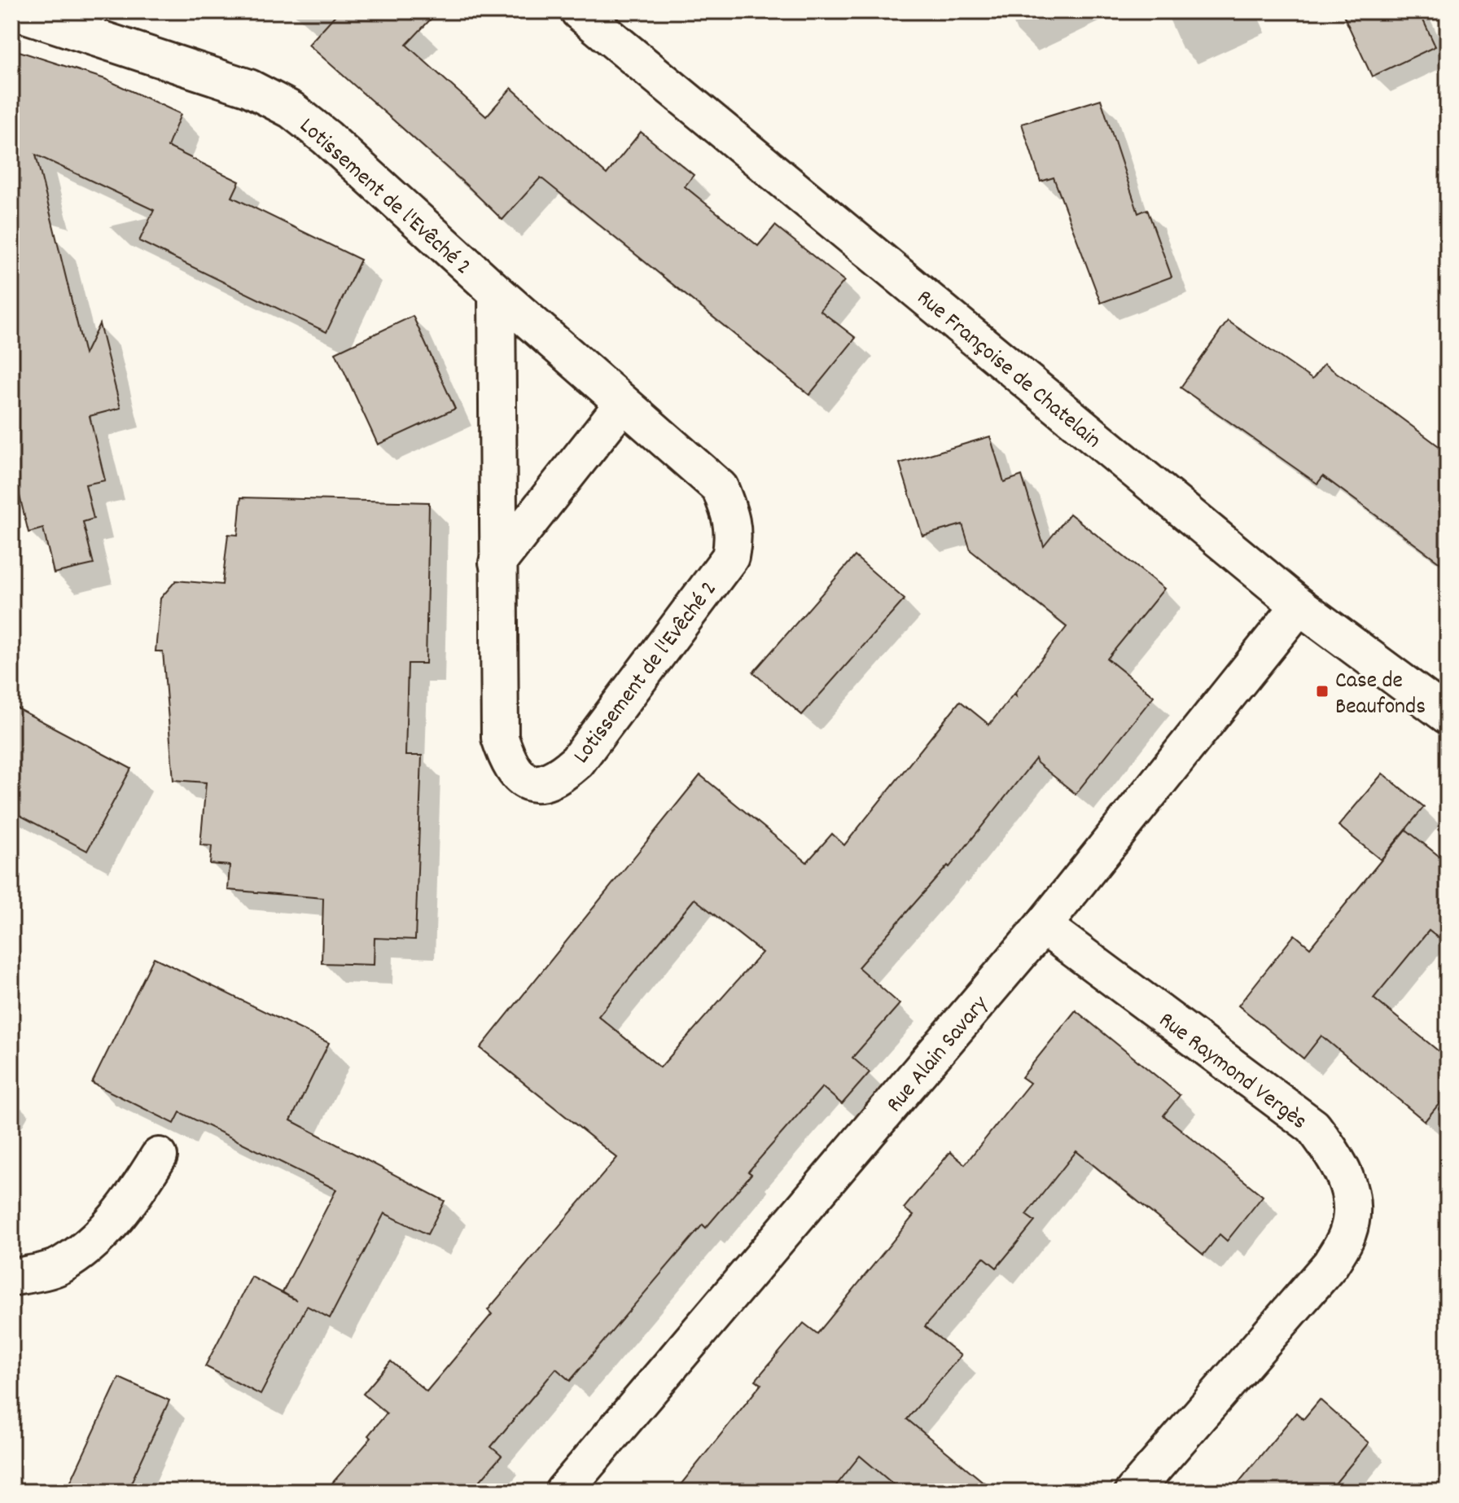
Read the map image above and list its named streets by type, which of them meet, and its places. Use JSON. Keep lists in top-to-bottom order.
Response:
{
  "streets": {
    "street": [
      "Lotissement de l'Evêché 2",
      "Rue Françoise de Chatelain",
      "Rue Alain Savary",
      "Rue Raymond Vergès"
    ]
  },
  "crossings": [
    ["Rue Françoise de Chatelain", "Rue Alain Savary"],
    ["Rue Alain Savary", "Rue Raymond Vergès"]
  ],
  "places": {
    "transit": ["Case de Beaufonds"]
  }
}
